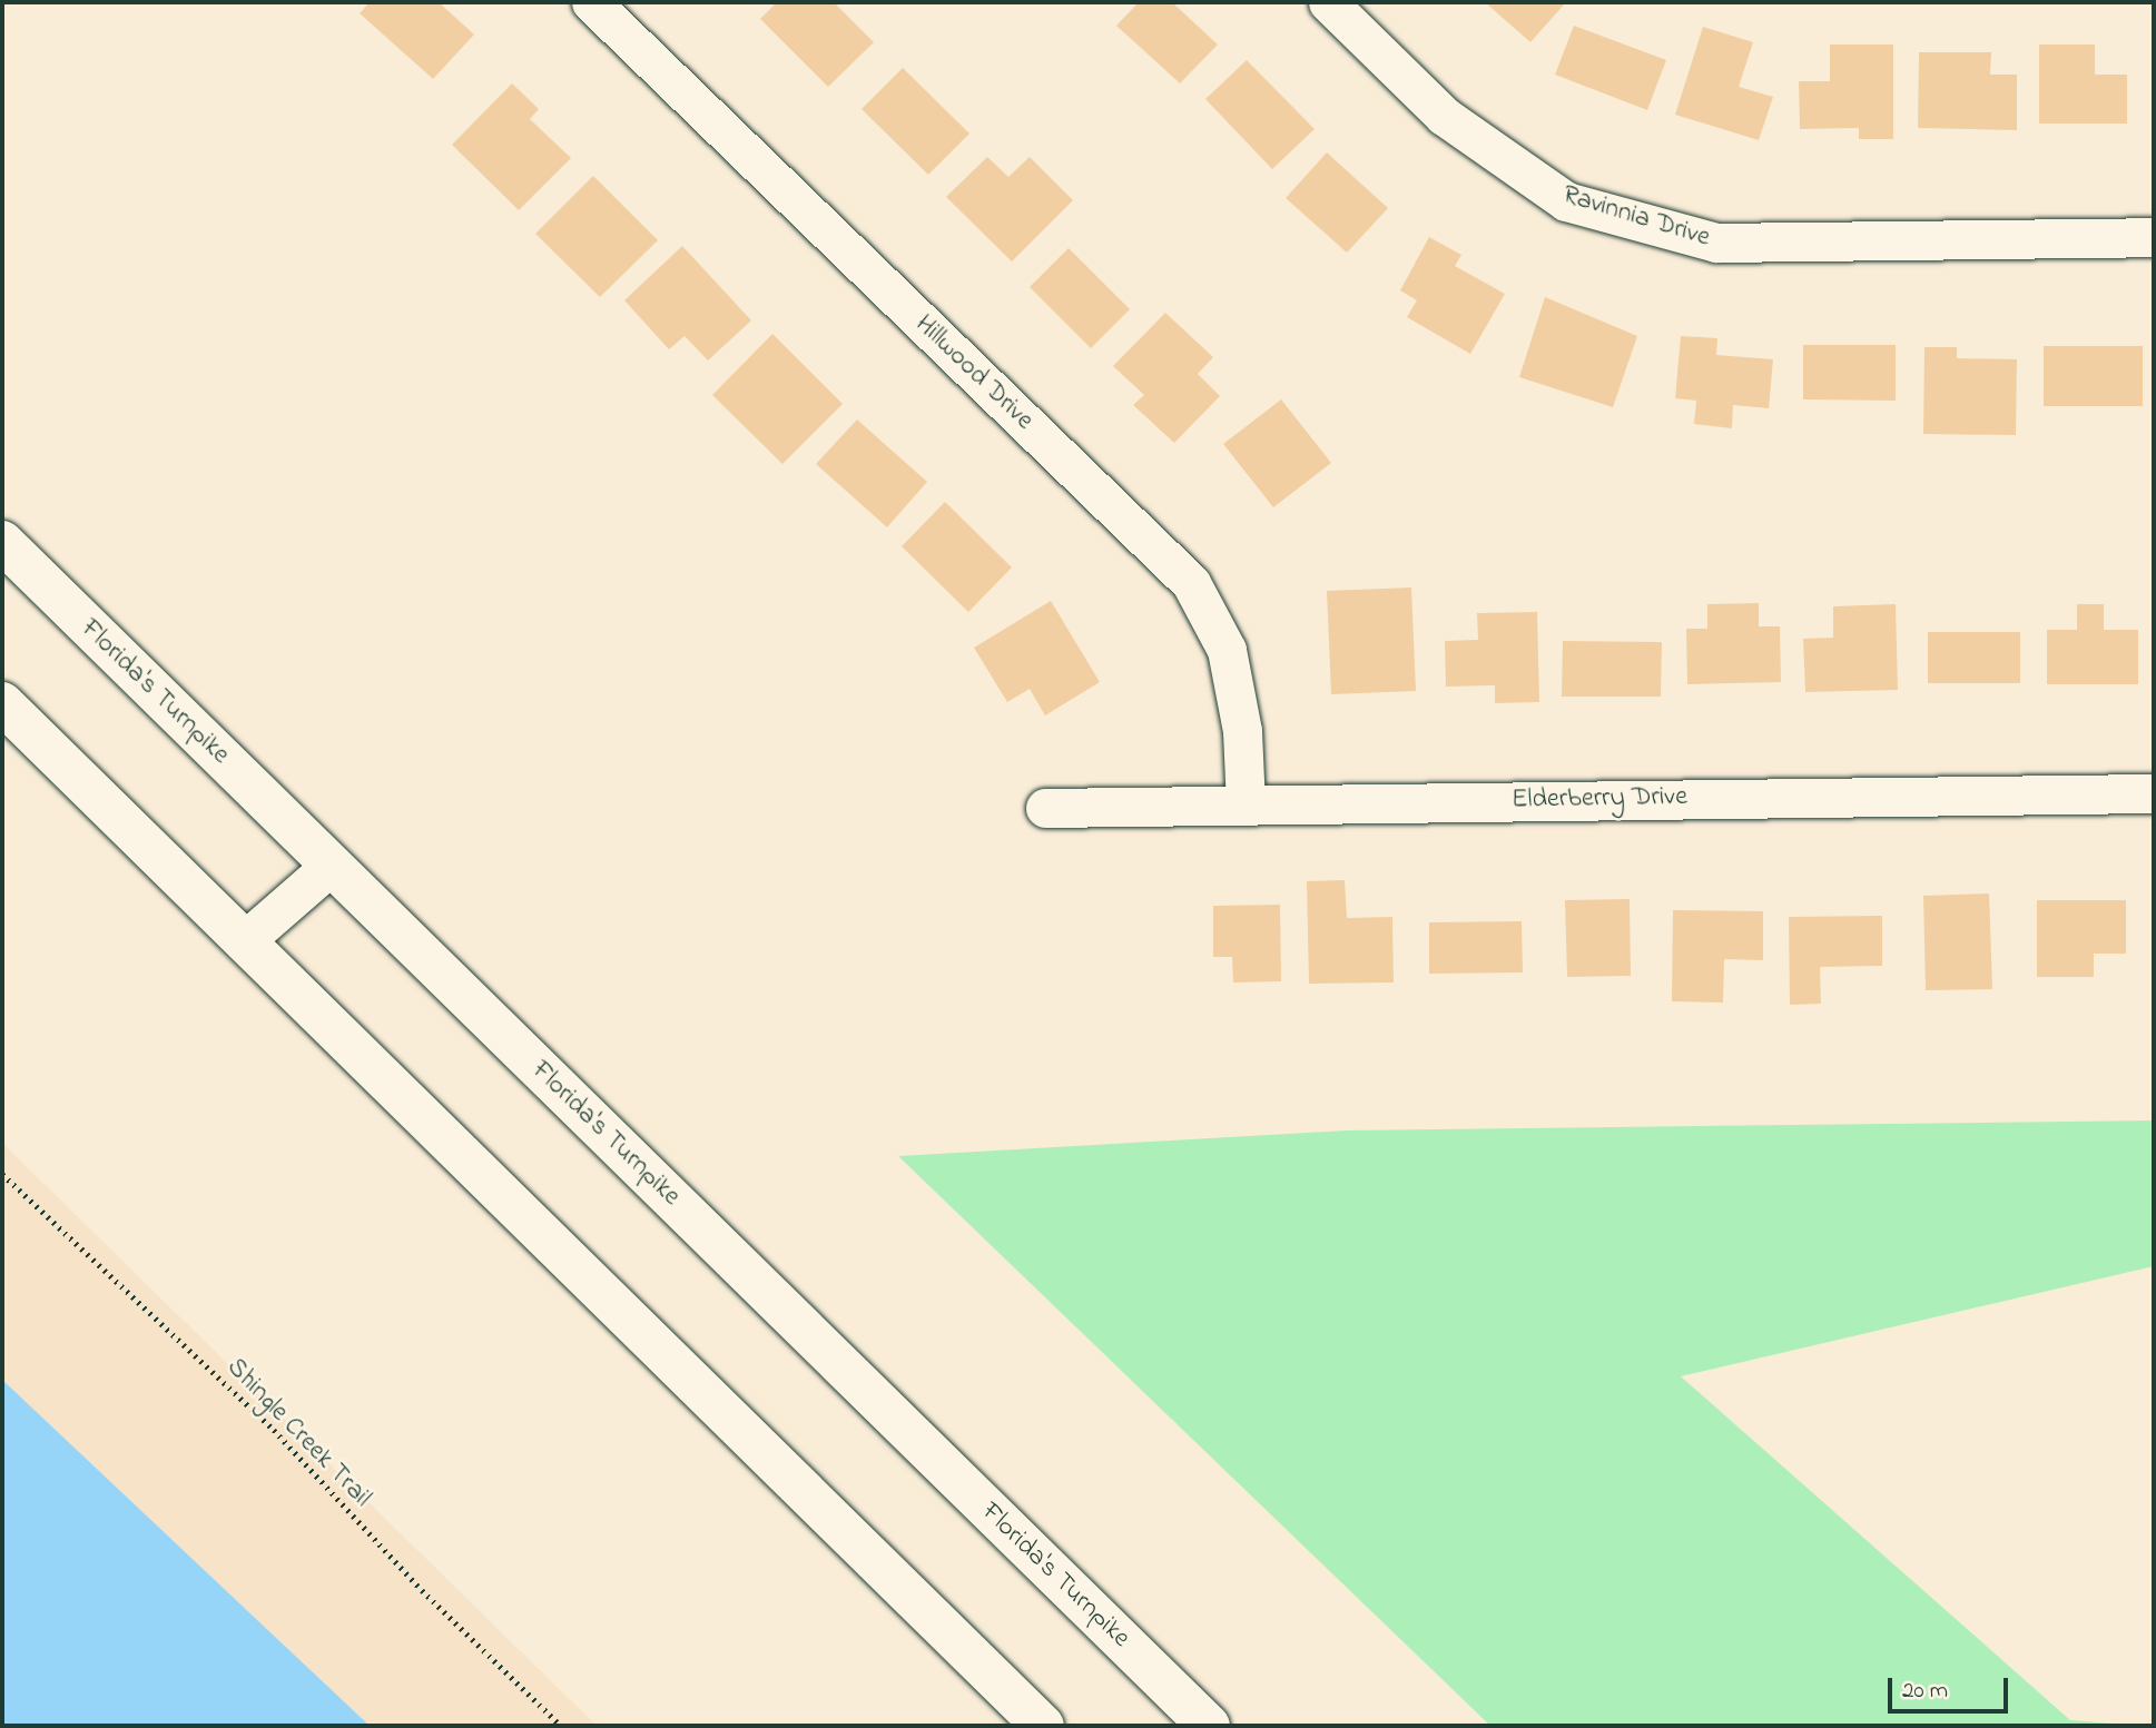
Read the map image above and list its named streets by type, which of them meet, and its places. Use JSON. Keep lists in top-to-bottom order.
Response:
{
  "streets": {
    "highway": ["Florida's Turnpike"],
    "street": ["Ravinnia Drive", "Hillwood Drive", "Elderberry Drive"],
    "path": ["Shingle Creek Trail"]
  },
  "crossings": [
    ["Hillwood Drive", "Elderberry Drive"]
  ],
  "scale_bar": "20 m"
}
